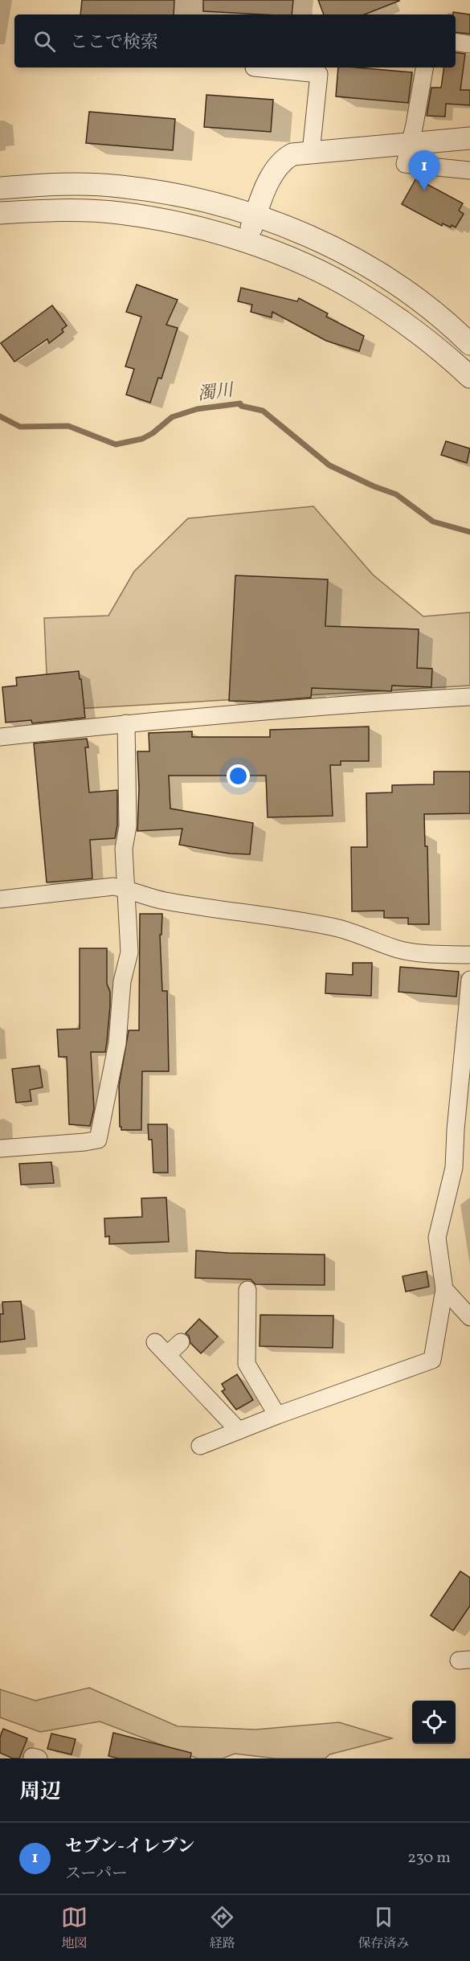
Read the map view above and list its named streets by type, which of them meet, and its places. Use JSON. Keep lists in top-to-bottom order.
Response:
{
  "water": ["濁川"],
  "page": {
    "search": "ここで検索",
    "pins": "1",
    "heading": "周辺",
    "list": [
      {
        "mark": "1",
        "name": "セブン-イレブン",
        "note": "スーパー",
        "value": "230 m"
      }
    ],
    "nav": ["地図", "経路", "保存済み"]
  }
}
